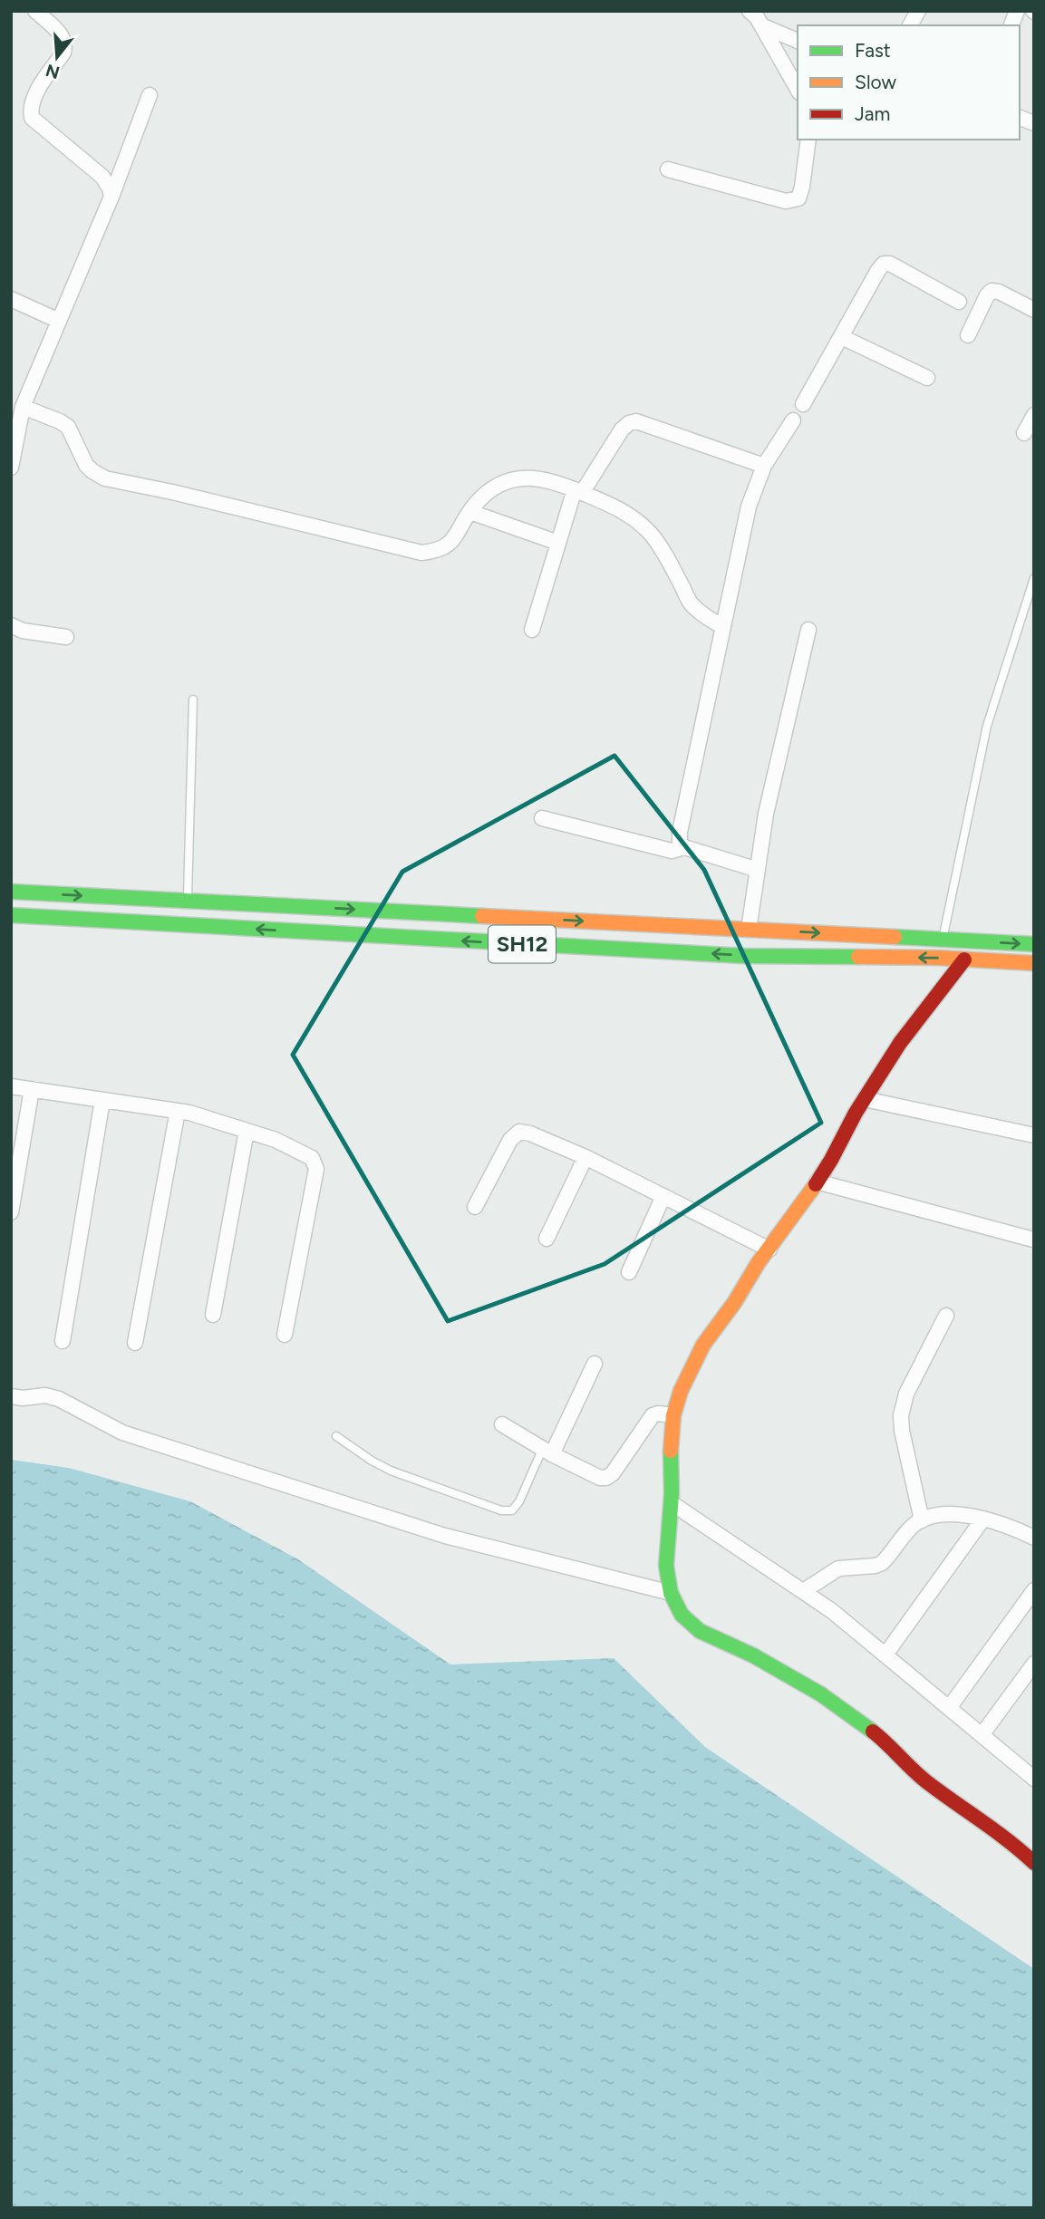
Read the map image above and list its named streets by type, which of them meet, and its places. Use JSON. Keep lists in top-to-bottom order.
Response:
{
  "streets": {
    "main road": ["SH12"]
  },
  "legend": ["Fast", "Slow", "Jam"],
  "north": "bottom"
}
